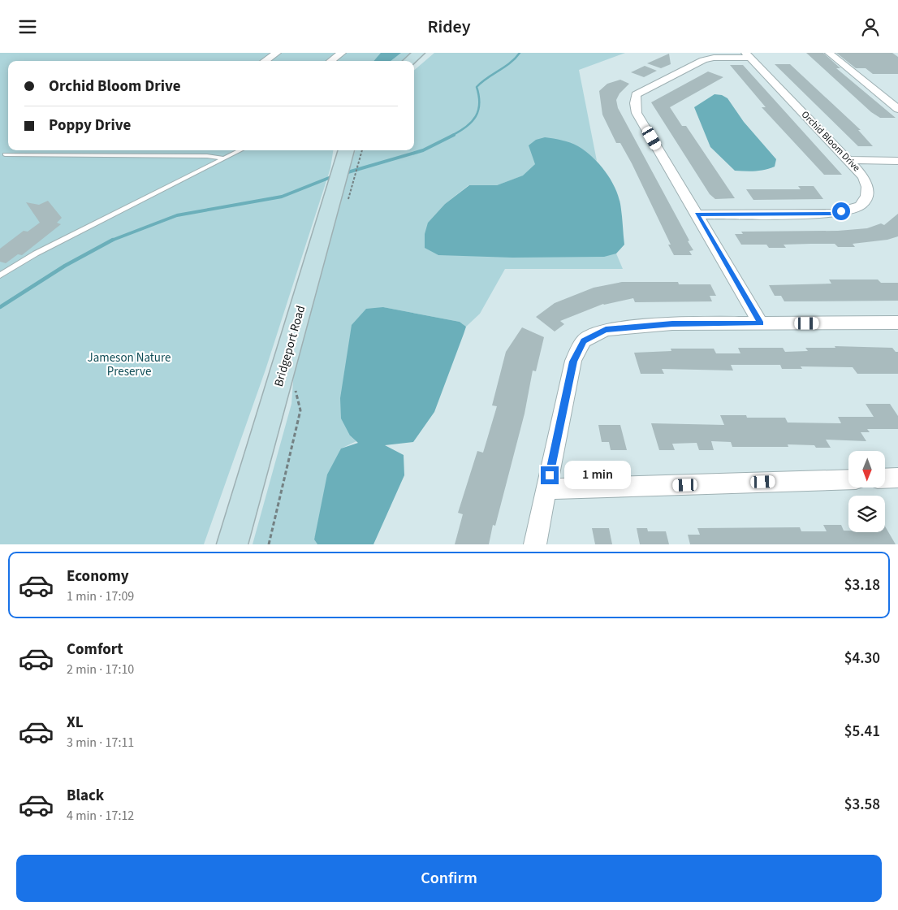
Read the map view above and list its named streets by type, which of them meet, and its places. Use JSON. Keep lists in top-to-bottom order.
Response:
{
  "streets": {
    "street": ["Orchid Bloom Drive", "Bridgeport Road"]
  },
  "parks": ["Jameson Nature Preserve"],
  "north": "bottom",
  "page": {
    "header": "Ridey",
    "banner": ["Orchid Bloom Drive", "Poppy Drive"],
    "bubble": "1 min",
    "list": [
      {
        "name": "Economy",
        "note": "1 min · 17:09",
        "value": "$3.18"
      },
      {
        "name": "Comfort",
        "note": "2 min · 17:10",
        "value": "$4.30"
      },
      {
        "name": "XL",
        "note": "3 min · 17:11",
        "value": "$5.41"
      },
      {
        "name": "Black",
        "note": "4 min · 17:12",
        "value": "$3.58"
      }
    ],
    "buttons": "Confirm"
  }
}
